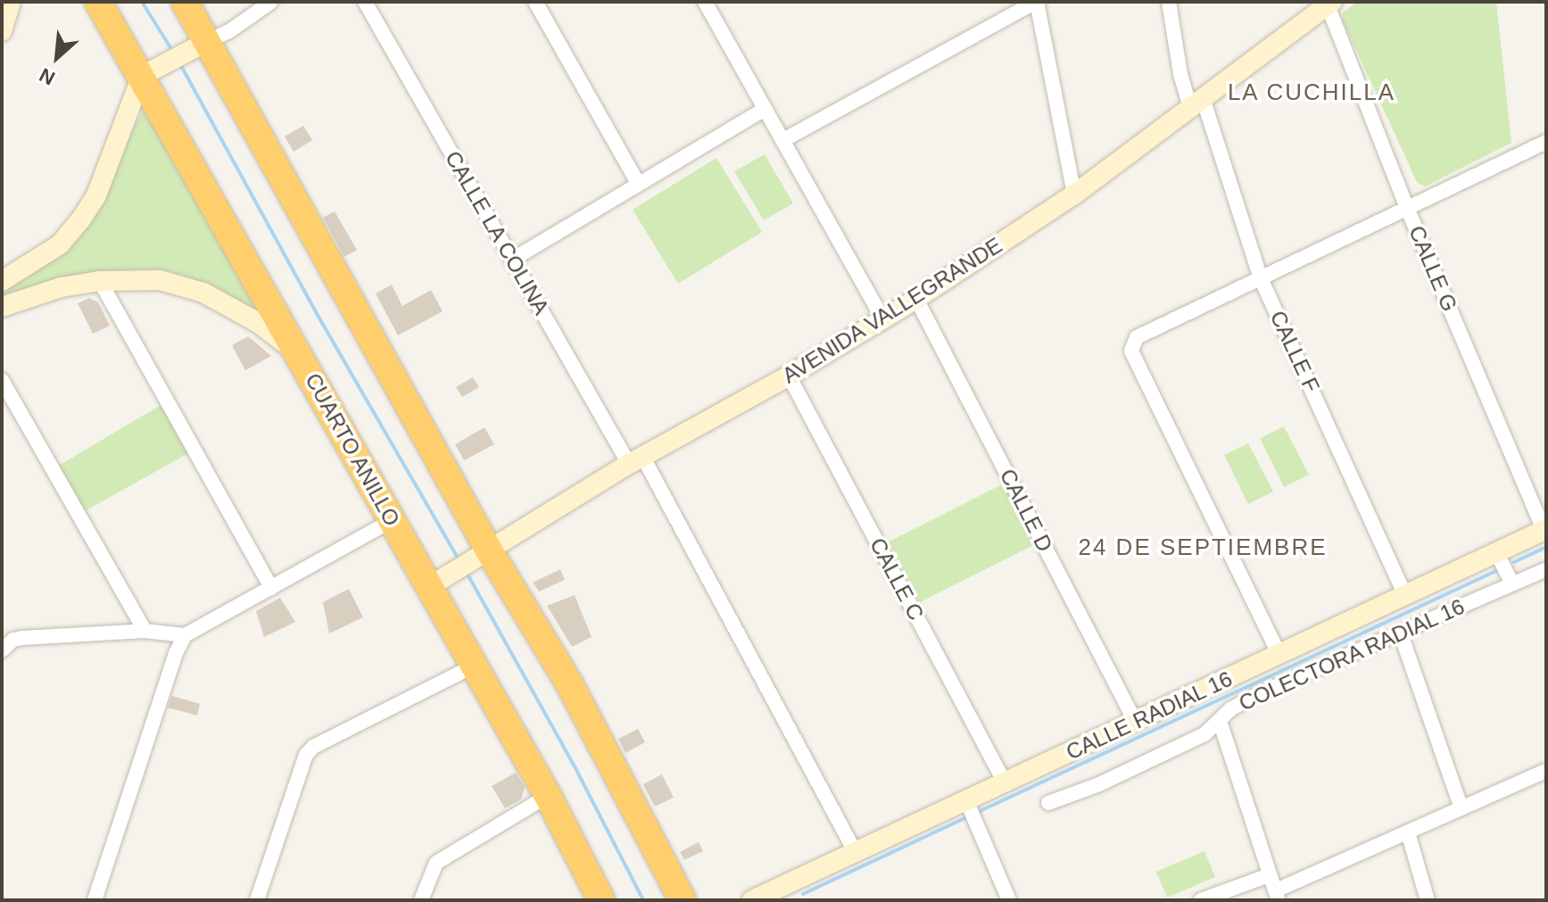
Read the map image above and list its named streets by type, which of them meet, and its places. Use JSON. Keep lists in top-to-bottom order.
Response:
{
  "streets": {
    "highway": ["CUARTO ANILLO"],
    "street": [
      "CALLE LA COLINA",
      "CALLE G",
      "AVENIDA VALLEGRANDE",
      "CALLE F",
      "CALLE D",
      "CALLE C",
      "COLECTORA RADIAL 16",
      "CALLE RADIAL 16"
    ]
  },
  "crossings": [
    ["CALLE LA COLINA", "AVENIDA VALLEGRANDE"],
    ["CALLE LA COLINA", "CALLE RADIAL 16"],
    ["CALLE G", "AVENIDA VALLEGRANDE"],
    ["CALLE G", "CALLE RADIAL 16"],
    ["AVENIDA VALLEGRANDE", "CALLE F"],
    ["AVENIDA VALLEGRANDE", "CUARTO ANILLO"],
    ["AVENIDA VALLEGRANDE", "CALLE D"],
    ["AVENIDA VALLEGRANDE", "CALLE C"],
    ["CALLE F", "CALLE RADIAL 16"],
    ["CALLE D", "CALLE RADIAL 16"],
    ["CALLE C", "CALLE RADIAL 16"],
    ["COLECTORA RADIAL 16", "CALLE RADIAL 16"]
  ],
  "districts": ["LA CUCHILLA", "24 DE SEPTIEMBRE"],
  "north": "bottom left"
}
